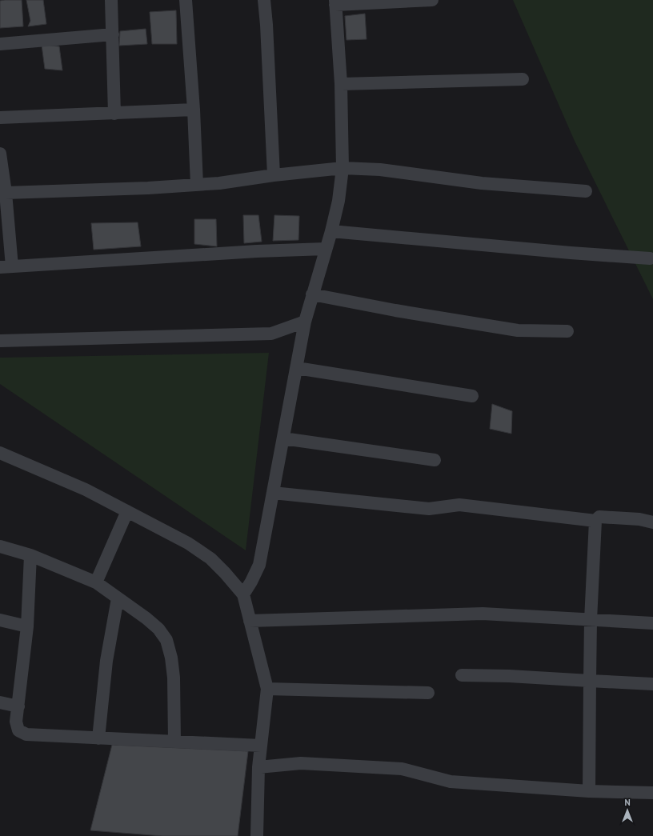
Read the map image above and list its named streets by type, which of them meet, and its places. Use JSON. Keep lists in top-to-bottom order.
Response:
{
  "north": "top"
}
